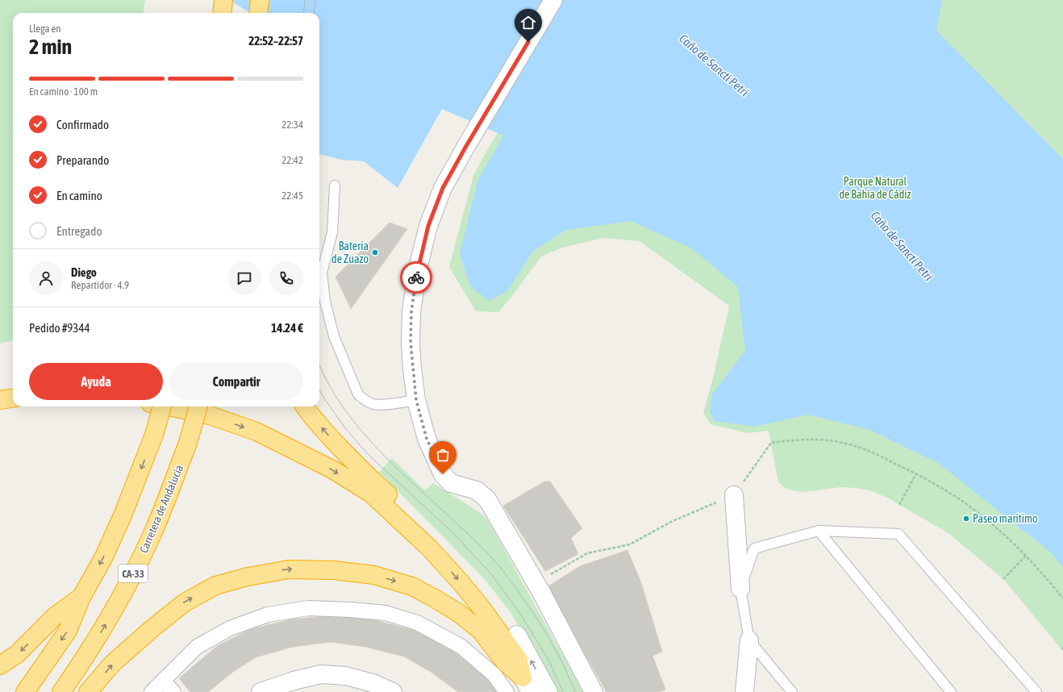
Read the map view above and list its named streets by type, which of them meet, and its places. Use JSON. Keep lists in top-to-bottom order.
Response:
{
  "streets": {
    "highway": ["Carretera de Andalucía", "CA-33"]
  },
  "water": ["Caño de Sancti Petri"],
  "parks": ["Parque Natural de Bahía de Cádiz"],
  "places": ["Bateria de Zuazo", "Paseo marítimo"],
  "page": {
    "heading": ["2 min", "Llega en", "22:52–22:57"],
    "panel": [
      "Diego",
      "Repartidor · 4.9",
      "Pedido #9344",
      "14.24 €"
    ],
    "bar": "En camino · 100 m",
    "list": [
      ["Confirmado", "22:34"],
      ["Preparando", "22:42"],
      ["En camino", "22:45"],
      "Entregado"
    ],
    "buttons": ["Ayuda", "Compartir"]
  }
}
